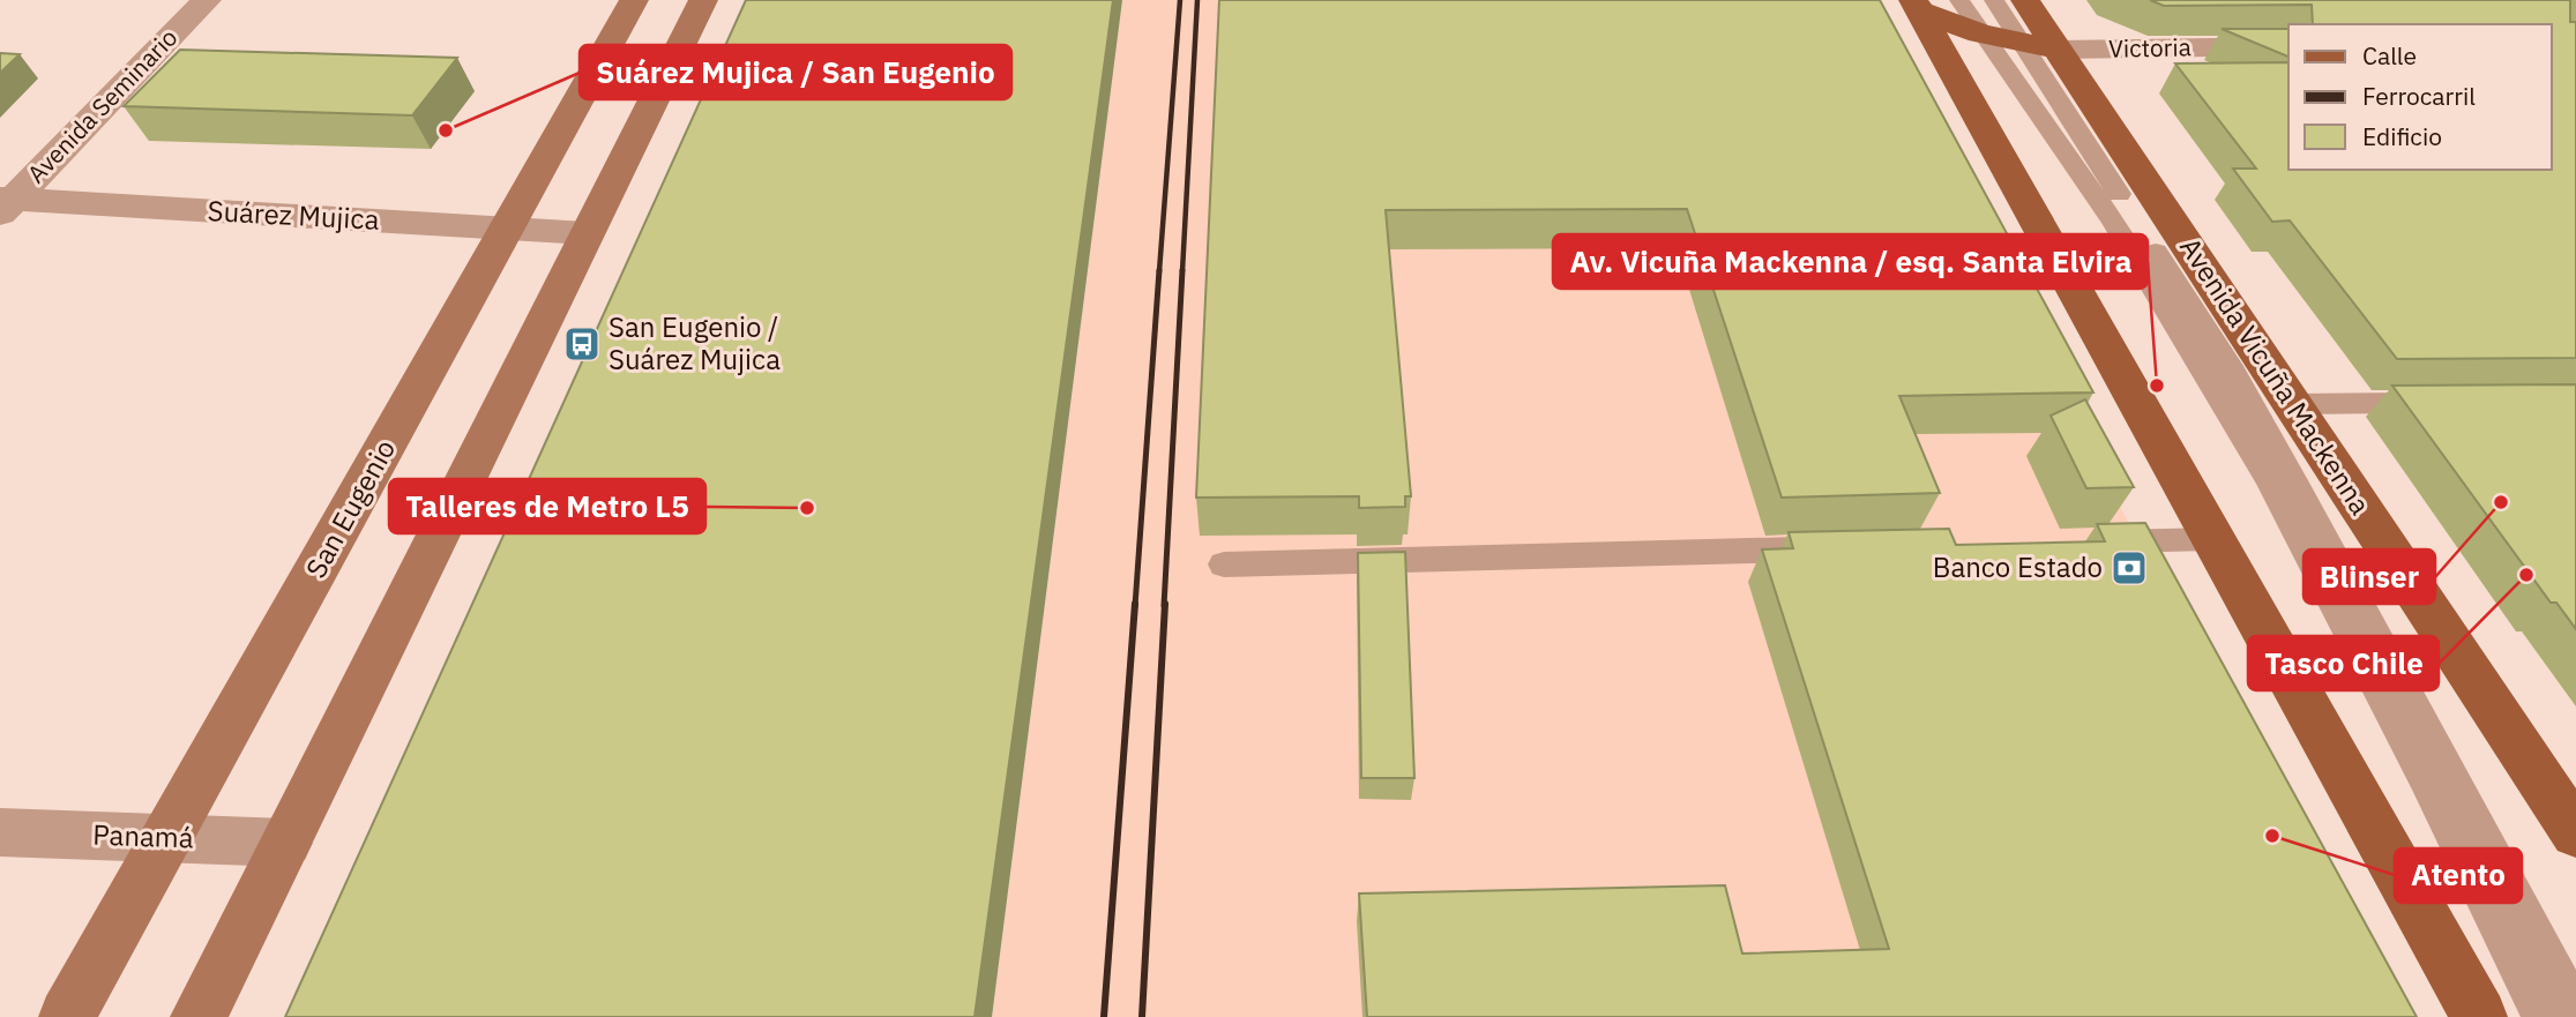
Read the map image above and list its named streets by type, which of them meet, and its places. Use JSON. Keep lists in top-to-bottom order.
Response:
{
  "streets": {
    "main road": ["Avenida Vicuña Mackenna", "San Eugenio"],
    "street": [
      "Victoria",
      "Avenida Seminario",
      "Suárez Mujica",
      "Panamá"
    ]
  },
  "crossings": [
    ["Victoria", "Avenida Vicuña Mackenna"],
    ["Avenida Seminario", "Suárez Mujica"],
    ["Suárez Mujica", "San Eugenio"],
    ["San Eugenio", "Panamá"]
  ],
  "places": {
    "other": [
      "Suárez Mujica / San Eugenio",
      "Av. Vicuña Mackenna / esq. Santa Elvira",
      "Blinser",
      "Talleres de Metro L5",
      "Tasco Chile",
      "Atento"
    ],
    "bus stop": ["San Eugenio / Suárez Mujica"],
    "bank": ["Banco Estado"]
  },
  "legend": ["Calle", "Ferrocarril", "Edificio"]
}
